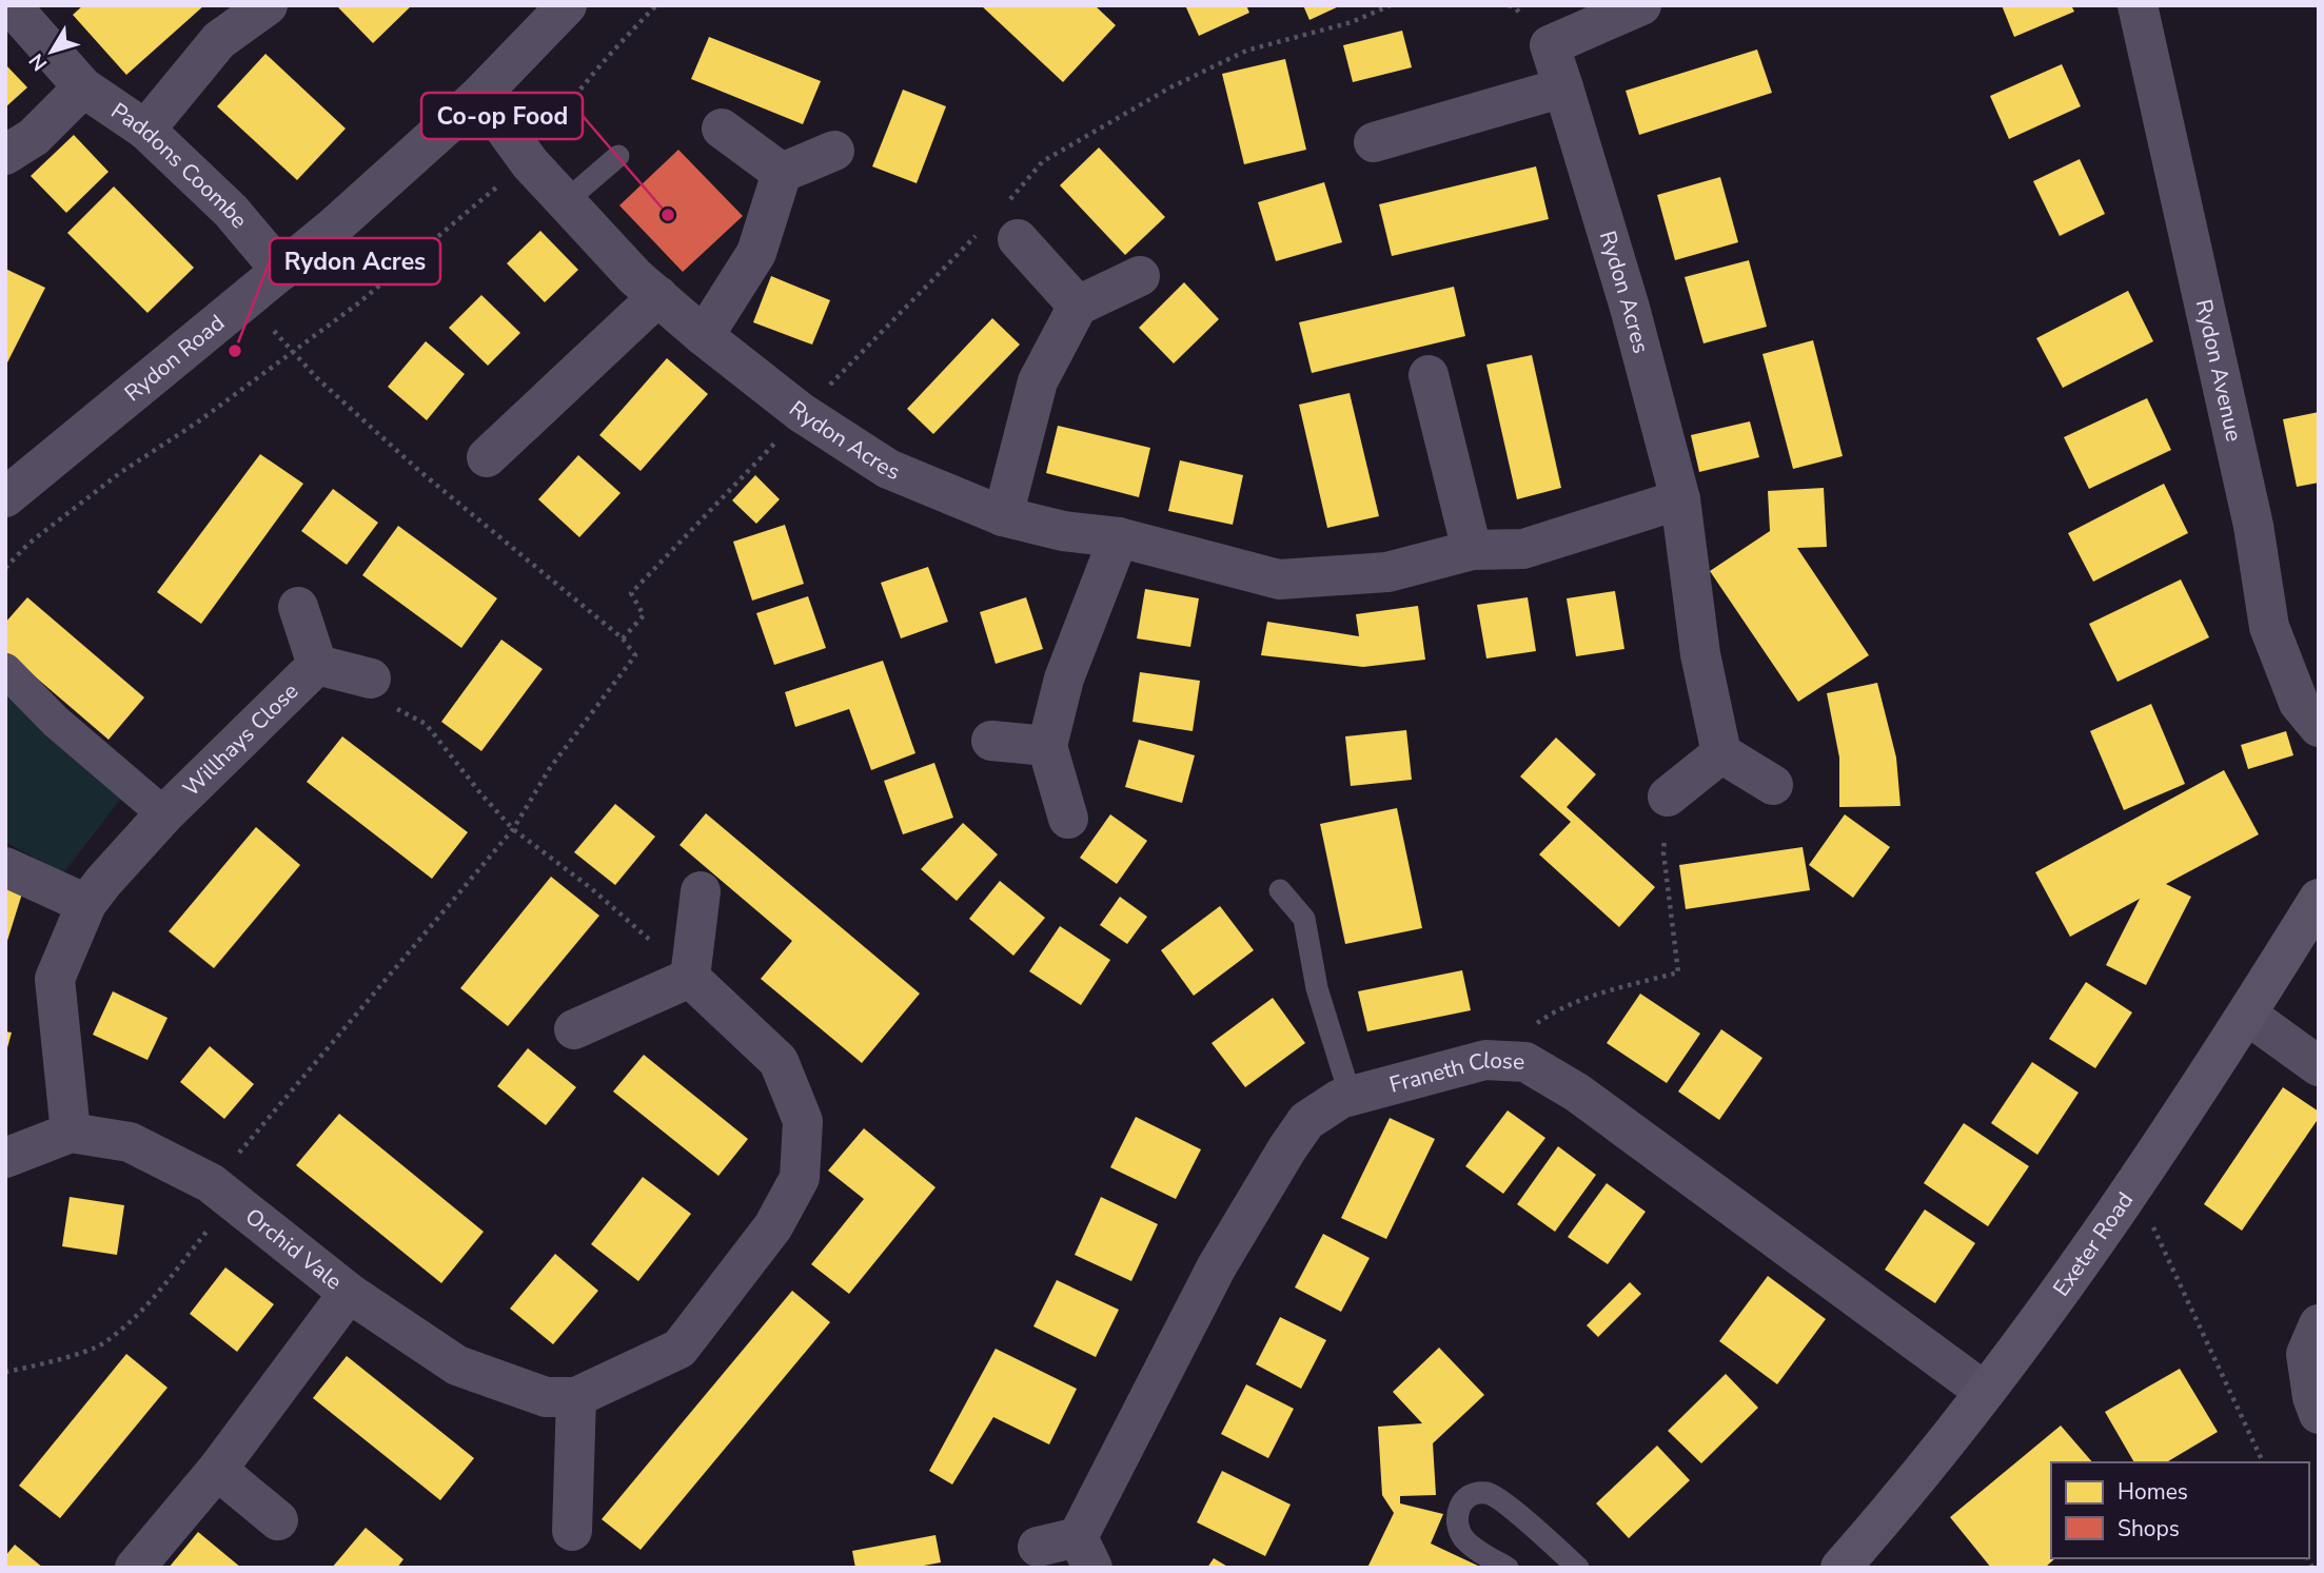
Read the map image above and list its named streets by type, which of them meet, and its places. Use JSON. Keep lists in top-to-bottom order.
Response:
{
  "streets": {
    "main road": ["Exeter Road"],
    "street": [
      "Paddons Coombe",
      "Rydon Acres",
      "Rydon Road",
      "Rydon Avenue",
      "Willhays Close",
      "Franeth Close",
      "Orchid Vale"
    ]
  },
  "crossings": [
    ["Paddons Coombe", "Rydon Road"],
    ["Rydon Acres", "Rydon Road"],
    ["Willhays Close", "Orchid Vale"],
    ["Franeth Close", "Exeter Road"]
  ],
  "places": ["Co-op Food", "Rydon Acres"],
  "legend": ["Homes", "Shops"],
  "north": "bottom left"
}
